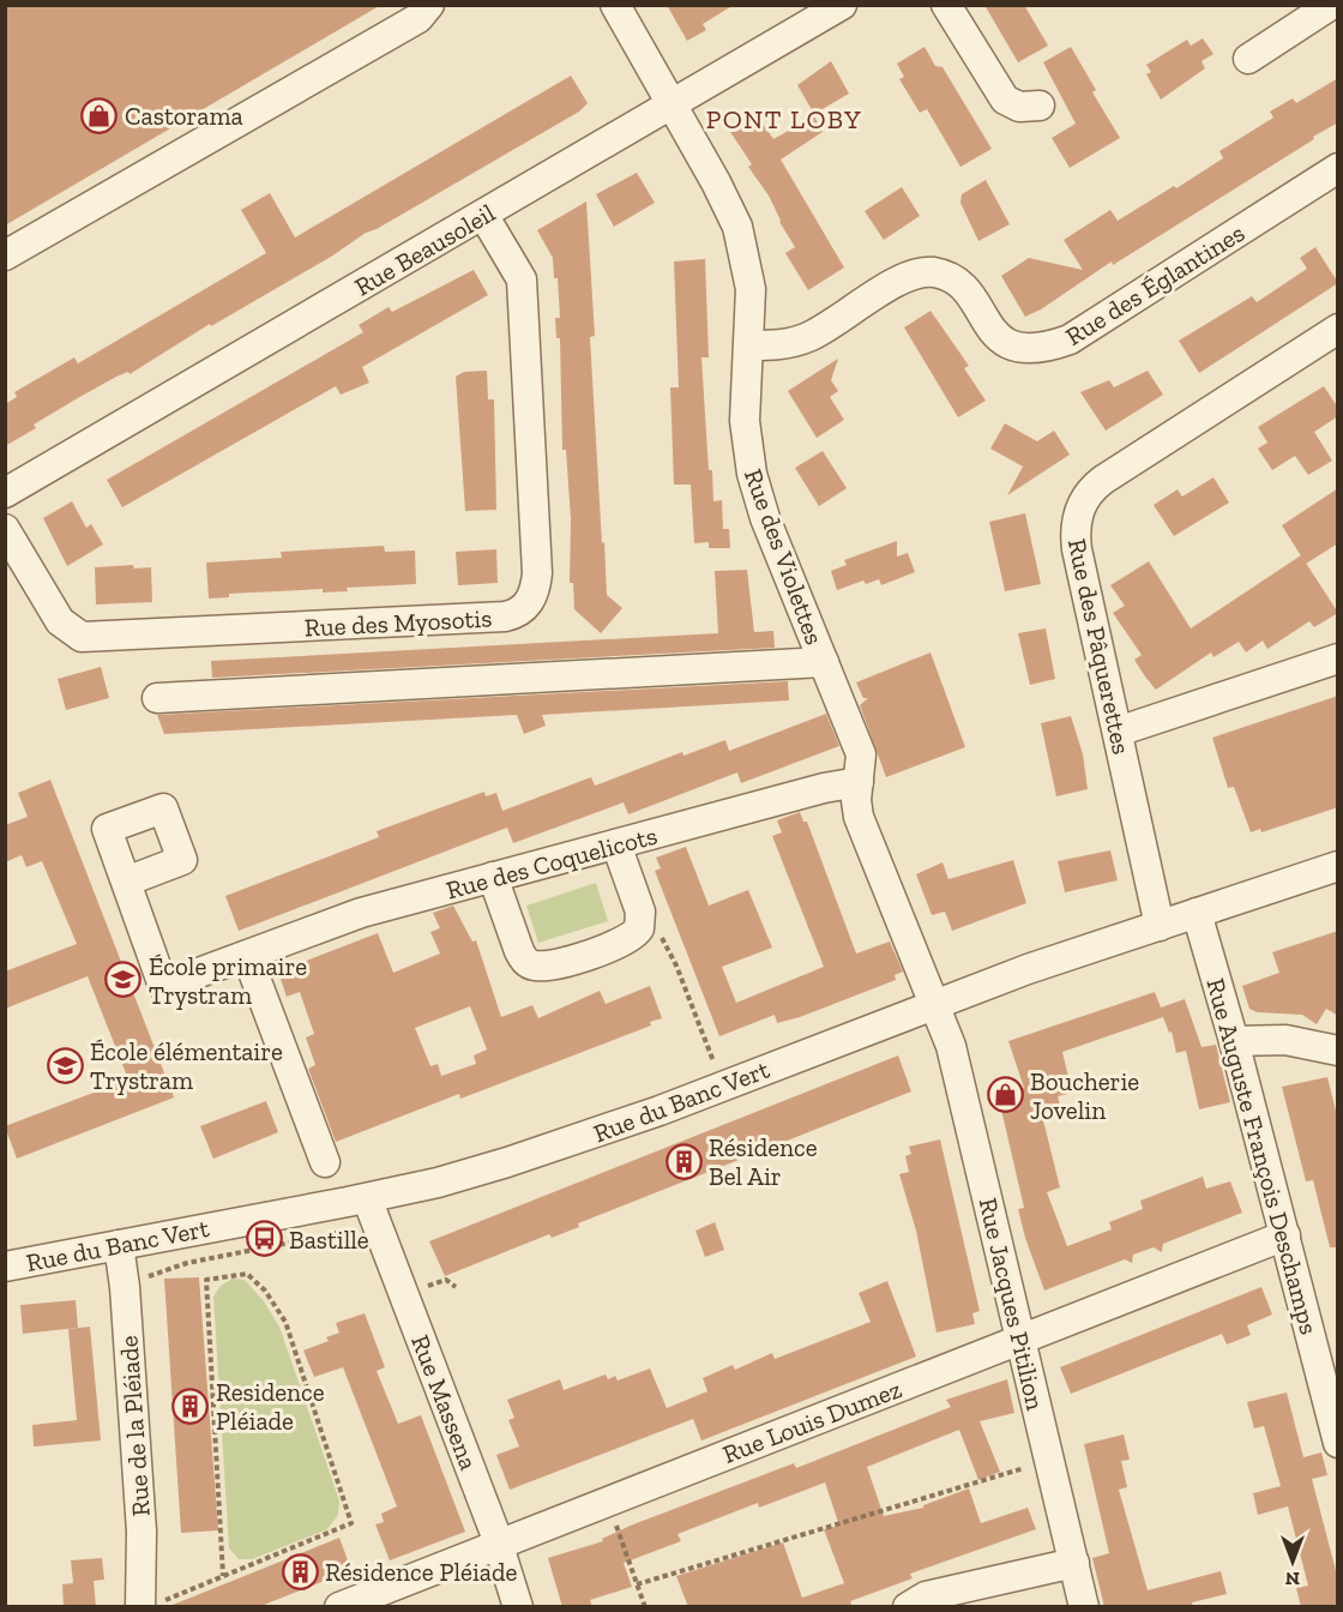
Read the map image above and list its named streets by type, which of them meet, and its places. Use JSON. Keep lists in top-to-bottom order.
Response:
{
  "streets": {
    "street": [
      "Rue Beausoleil",
      "Rue des Églantines",
      "Rue des Violettes",
      "Rue des Myosotis",
      "Rue des Pâquerettes",
      "Rue des Coquelicots",
      "Rue du Banc Vert",
      "Rue Auguste François Deschamps",
      "Rue Jacques Pitilion",
      "Rue Massena",
      "Rue Louis Dumez",
      "Rue de la Pléiade"
    ]
  },
  "crossings": [
    ["Rue Beausoleil", "Rue des Violettes"],
    ["Rue Beausoleil", "Rue des Myosotis"],
    ["Rue des Églantines", "Rue des Violettes"],
    ["Rue des Violettes", "Rue des Coquelicots"],
    ["Rue des Violettes", "Rue du Banc Vert"],
    ["Rue des Violettes", "Rue Jacques Pitilion"],
    ["Rue des Pâquerettes", "Rue du Banc Vert"],
    ["Rue du Banc Vert", "Rue Auguste François Deschamps"],
    ["Rue du Banc Vert", "Rue Jacques Pitilion"],
    ["Rue du Banc Vert", "Rue Massena"],
    ["Rue du Banc Vert", "Rue de la Pléiade"],
    ["Rue Auguste François Deschamps", "Rue Louis Dumez"],
    ["Rue Jacques Pitilion", "Rue Louis Dumez"],
    ["Rue Massena", "Rue Louis Dumez"]
  ],
  "districts": ["PONT LOBY"],
  "places": {
    "shop": ["Castorama", "Boucherie Jovelin"],
    "school or university": ["École primaire Trystram", "École élémentaire Trystram"],
    "building": ["Résidence Bel Air", "Residence Pléiade", "Résidence Pléiade"],
    "bus stop": ["Bastille"]
  },
  "north": "bottom"
}
